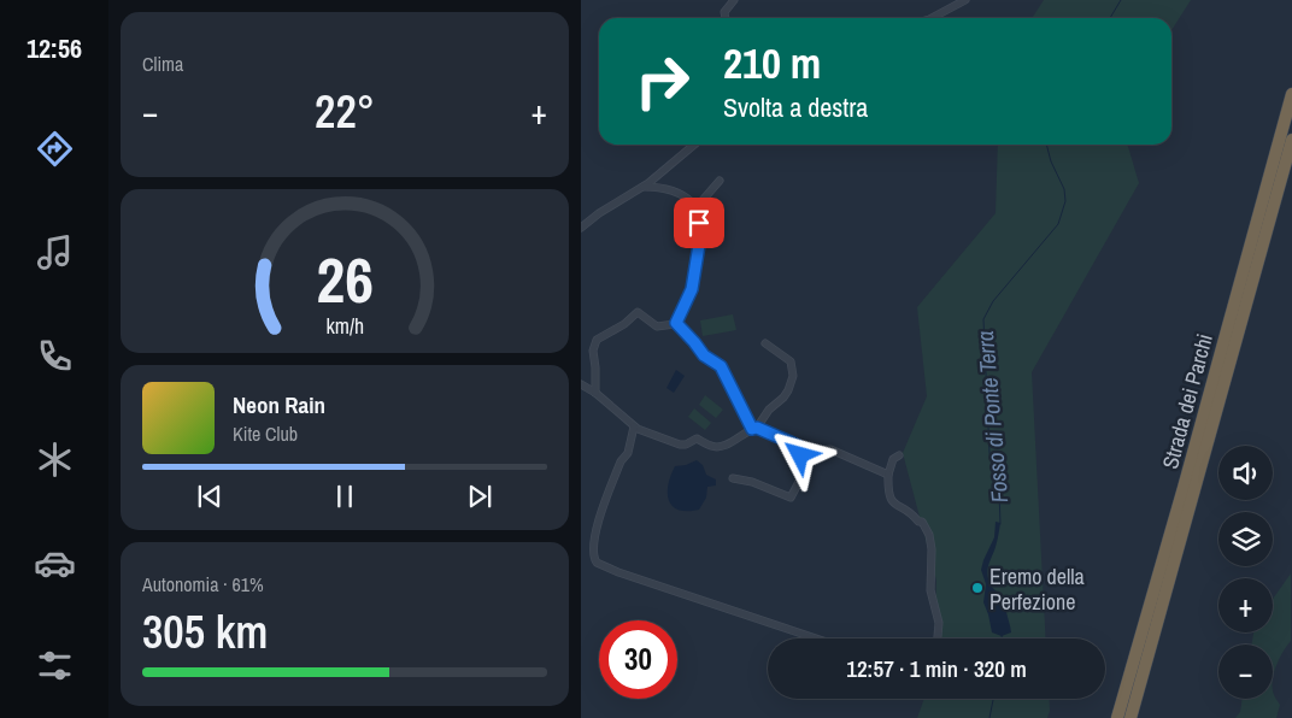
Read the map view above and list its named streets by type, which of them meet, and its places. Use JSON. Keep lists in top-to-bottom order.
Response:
{
  "streets": {
    "highway": ["Strada dei Parchi"]
  },
  "water": ["Fosso di Ponte Terra"],
  "places": ["Eremo della Perfezione"],
  "page": {
    "tabs": "12:56",
    "tile": [
      "Clima",
      ["Autonomia · 61%", "305 km"]
    ],
    "turn": ["210 m", "Svolta a destra"],
    "heat": ["−", "22°", "+"],
    "song": ["Neon Rain", "Kite Club"],
    "map_buttons": ["+", "−"],
    "limit": "30",
    "trip": "12:57 · 1 min · 320 m",
    "gauge": ["26", "km/h"]
  }
}
